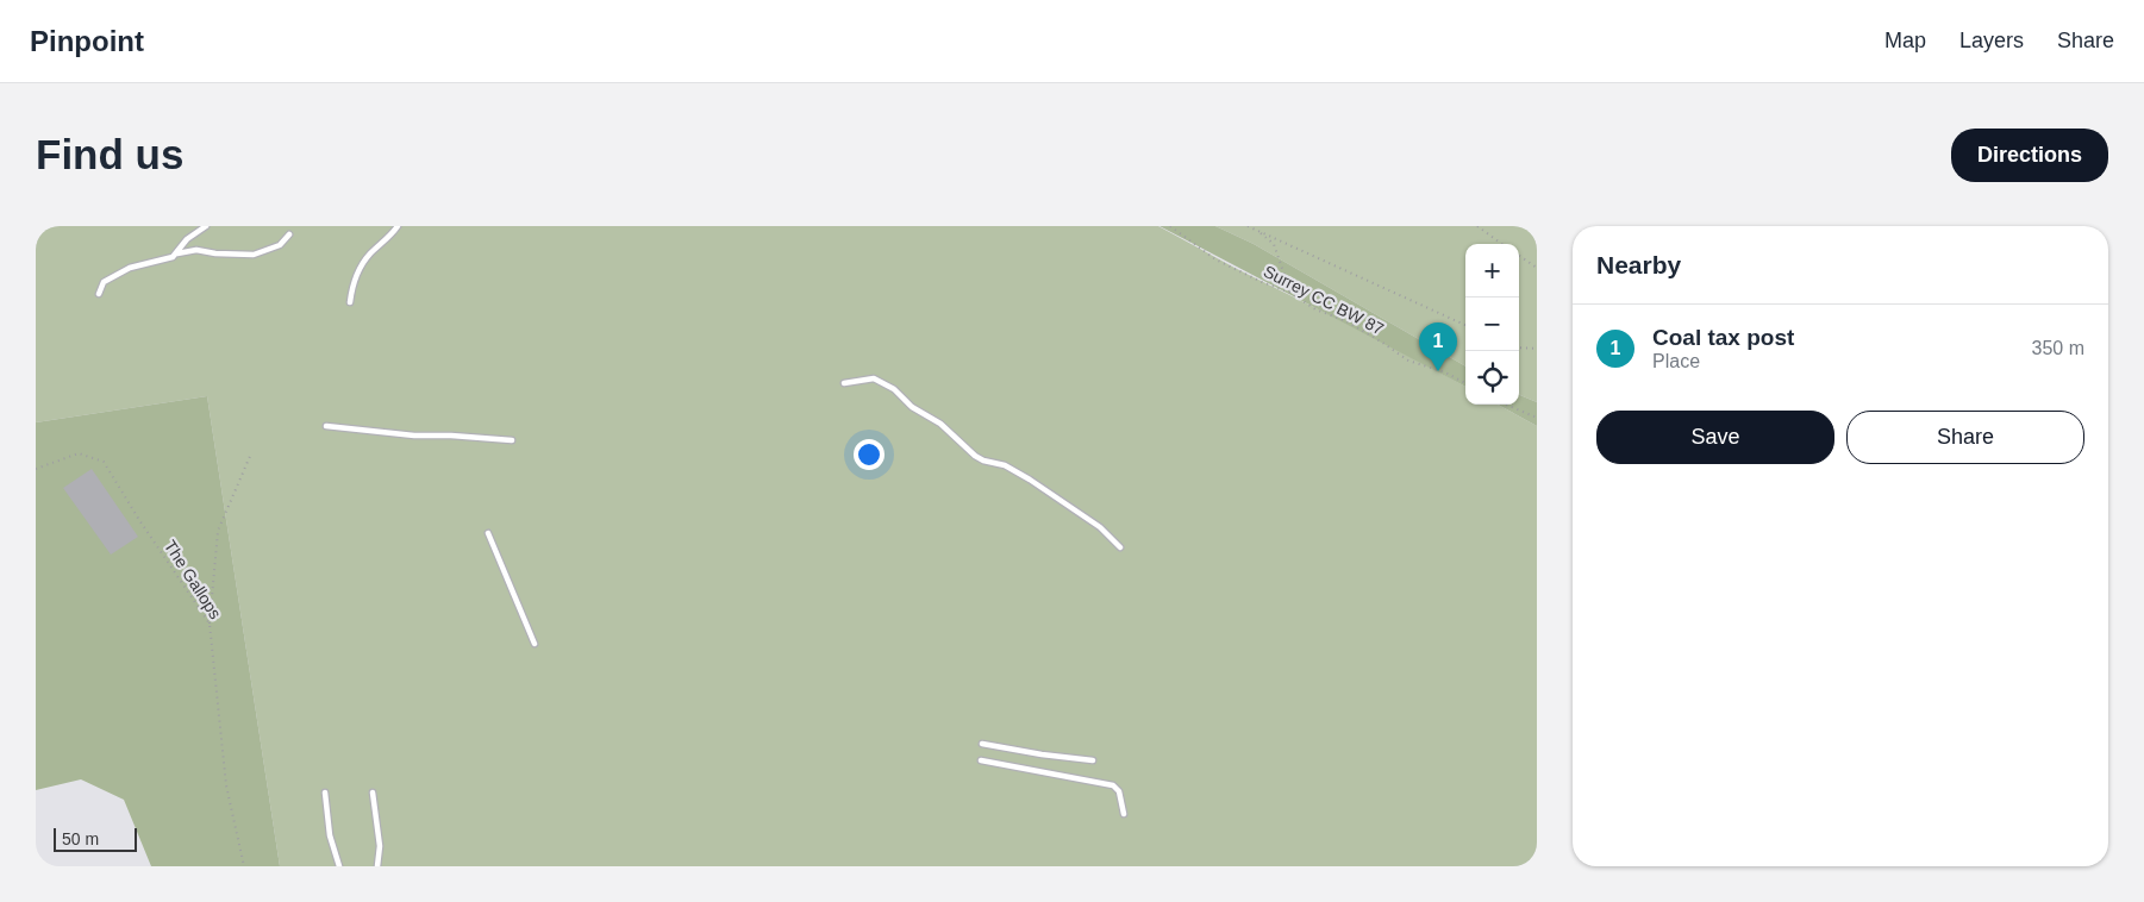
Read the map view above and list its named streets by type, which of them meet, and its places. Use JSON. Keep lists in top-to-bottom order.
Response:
{
  "streets": {
    "path": ["Surrey CC BW 87", "The Gallops"]
  },
  "scale_bar": "50 m",
  "page": {
    "header": "Pinpoint",
    "nav": ["Map", "Layers", "Share"],
    "buttons": [
      "Directions",
      ["Save", "Share"]
    ],
    "title": "Find us",
    "heading": "Nearby",
    "map_buttons": ["+", "−"],
    "list": [
      {
        "mark": "1",
        "name": "Coal tax post",
        "note": "Place",
        "value": "350 m"
      }
    ],
    "pins": "1",
    "scale": "50 m"
  }
}
